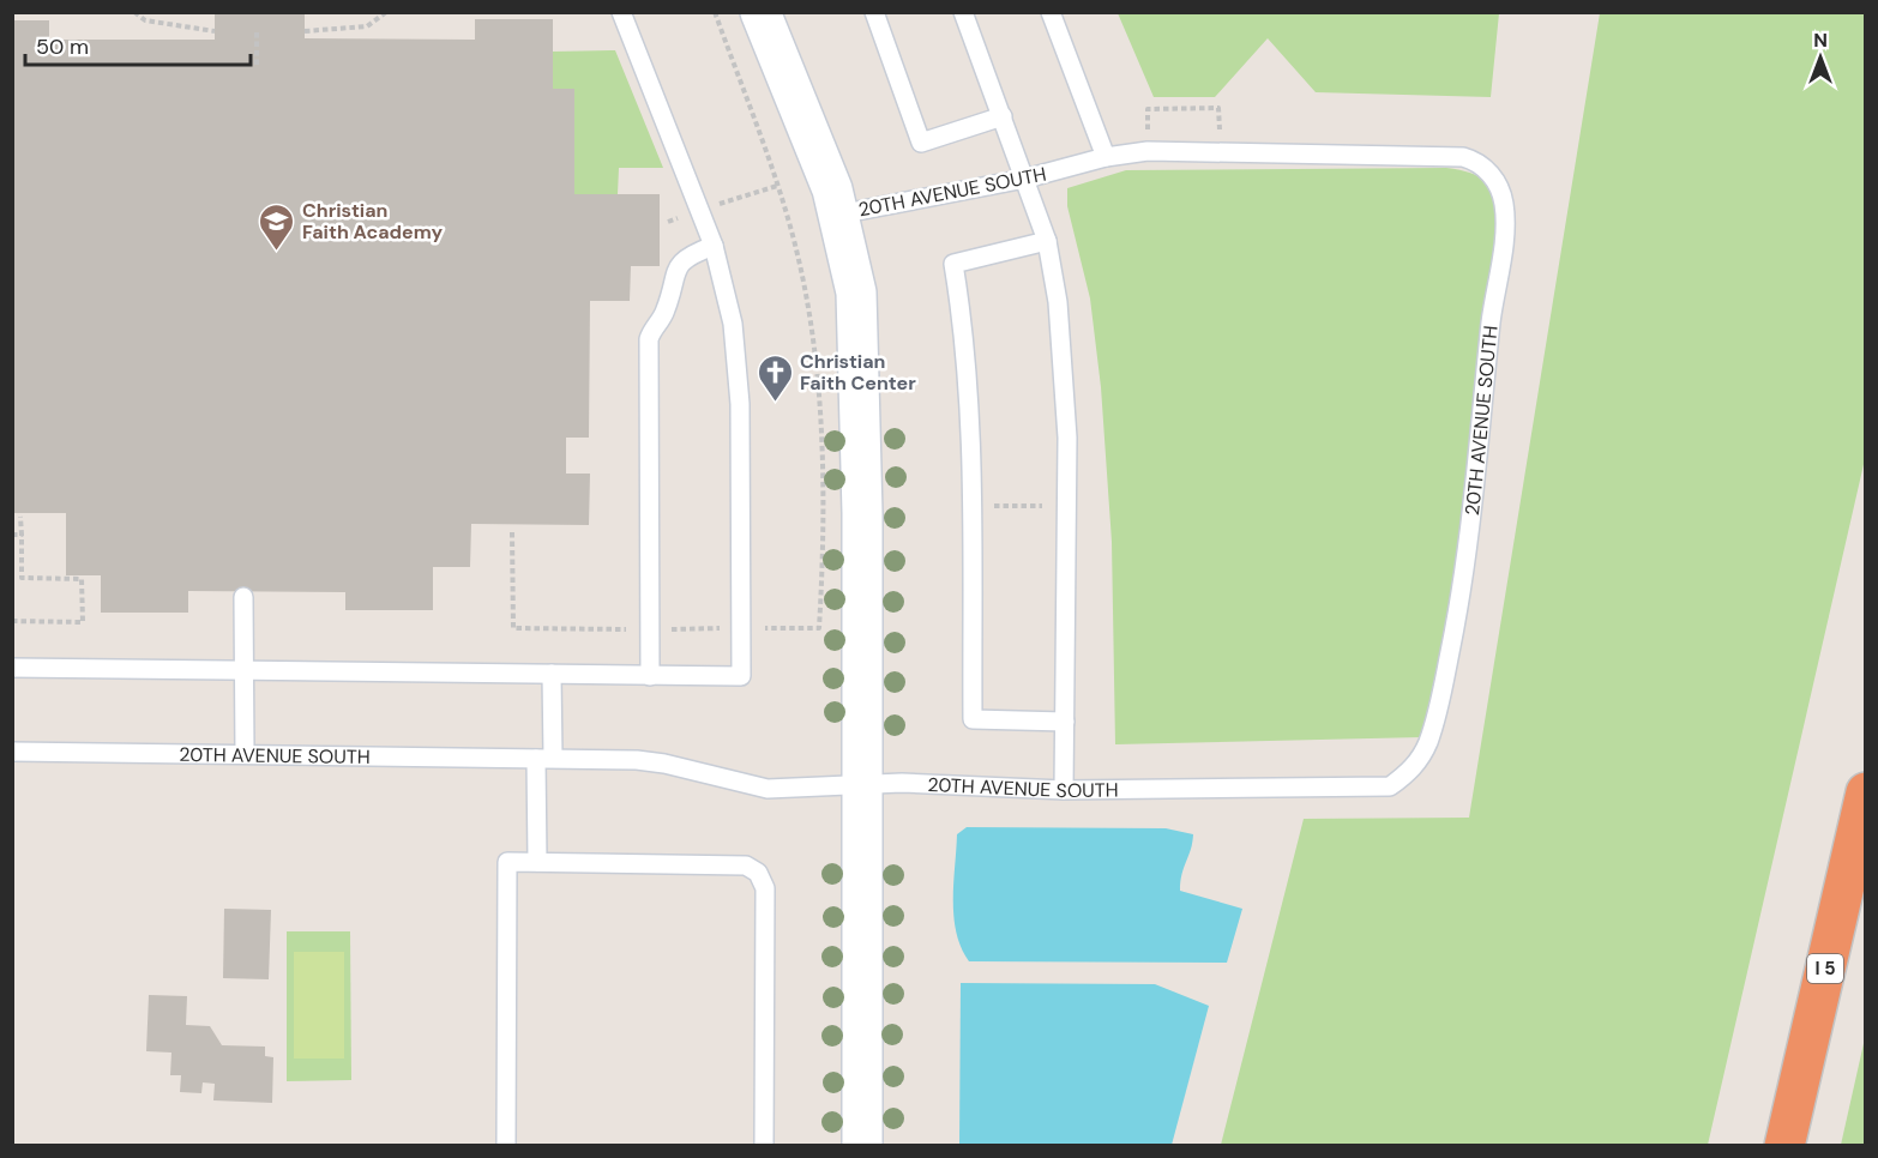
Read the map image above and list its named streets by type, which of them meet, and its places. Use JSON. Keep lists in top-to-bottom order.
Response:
{
  "streets": {
    "highway": ["I 5"],
    "street": ["20TH AVENUE SOUTH"]
  },
  "places": {
    "school or university": ["Christian Faith Academy"],
    "church": ["Christian Faith Center"]
  },
  "scale_bar": "50 m",
  "north": "top"
}
